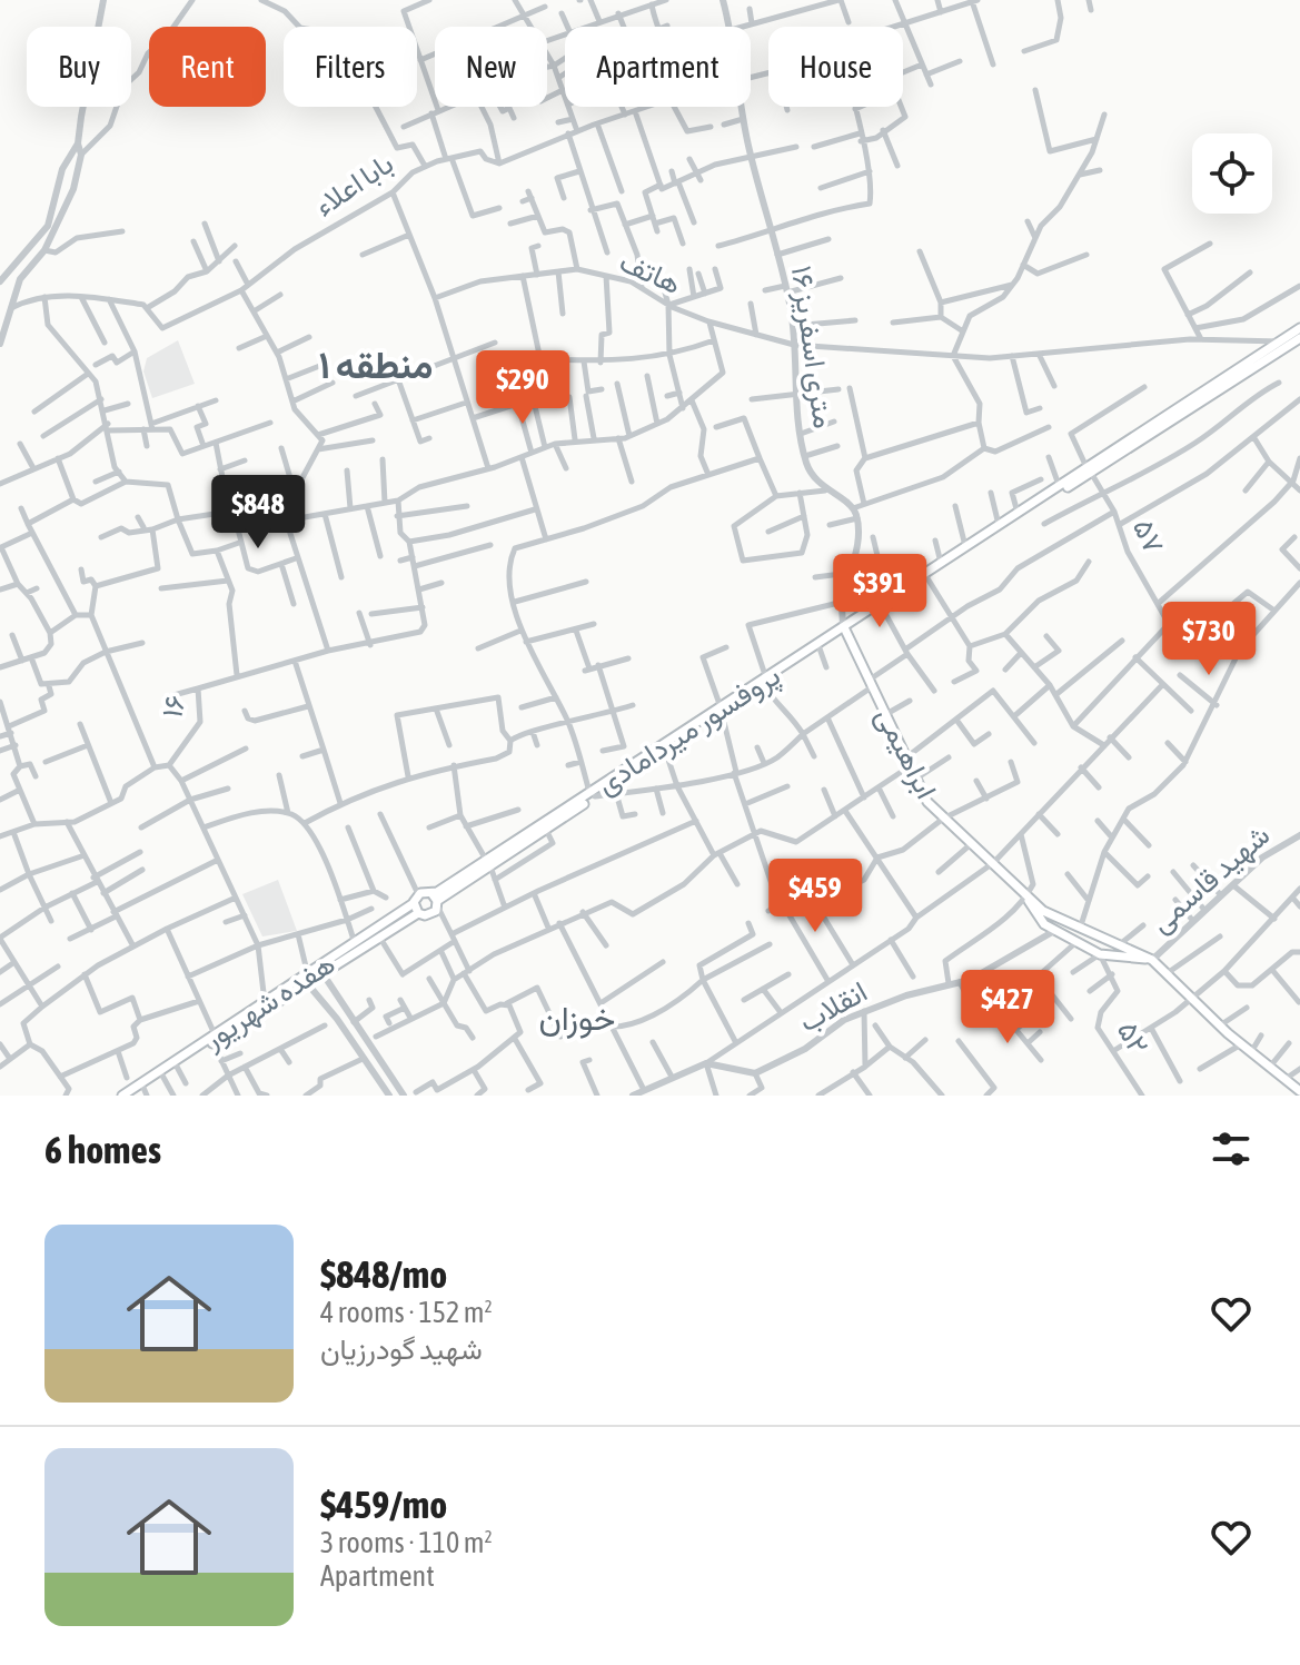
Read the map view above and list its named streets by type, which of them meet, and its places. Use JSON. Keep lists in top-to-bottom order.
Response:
{
  "streets": {
    "main road": ["پروفسور میردامادی", "ابراهیمی", "هفده شهریور"],
    "street": [
      "بابا اعلاء",
      "هاتف",
      "۱۶ متری اسفریز",
      "۵۷",
      "۱۶",
      "شهید قاسمی",
      "انقلاب",
      "۵۲"
    ]
  },
  "crossings": [
    ["هاتف", "۱۶ متری اسفریز"],
    ["هاتف", "پروفسور میردامادی"],
    ["۵۷", "پروفسور میردامادی"],
    ["پروفسور میردامادی", "ابراهیمی"],
    ["پروفسور میردامادی", "هفده شهریور"]
  ],
  "districts": ["منطقه ۱", "خوزان"],
  "page": {
    "chip": [
      "Buy",
      "Rent",
      "Filters",
      "New",
      "Apartment",
      "House"
    ],
    "price": [
      "$290",
      "$848",
      "$391",
      "$730",
      "$459",
      "$427"
    ],
    "heading": "6 homes",
    "list": [
      {
        "name": "$848/mo",
        "note": "4 rooms · 152 m² · شهید گودرزیان"
      },
      {
        "name": "$459/mo",
        "note": "3 rooms · 110 m² · Apartment"
      }
    ]
  }
}
